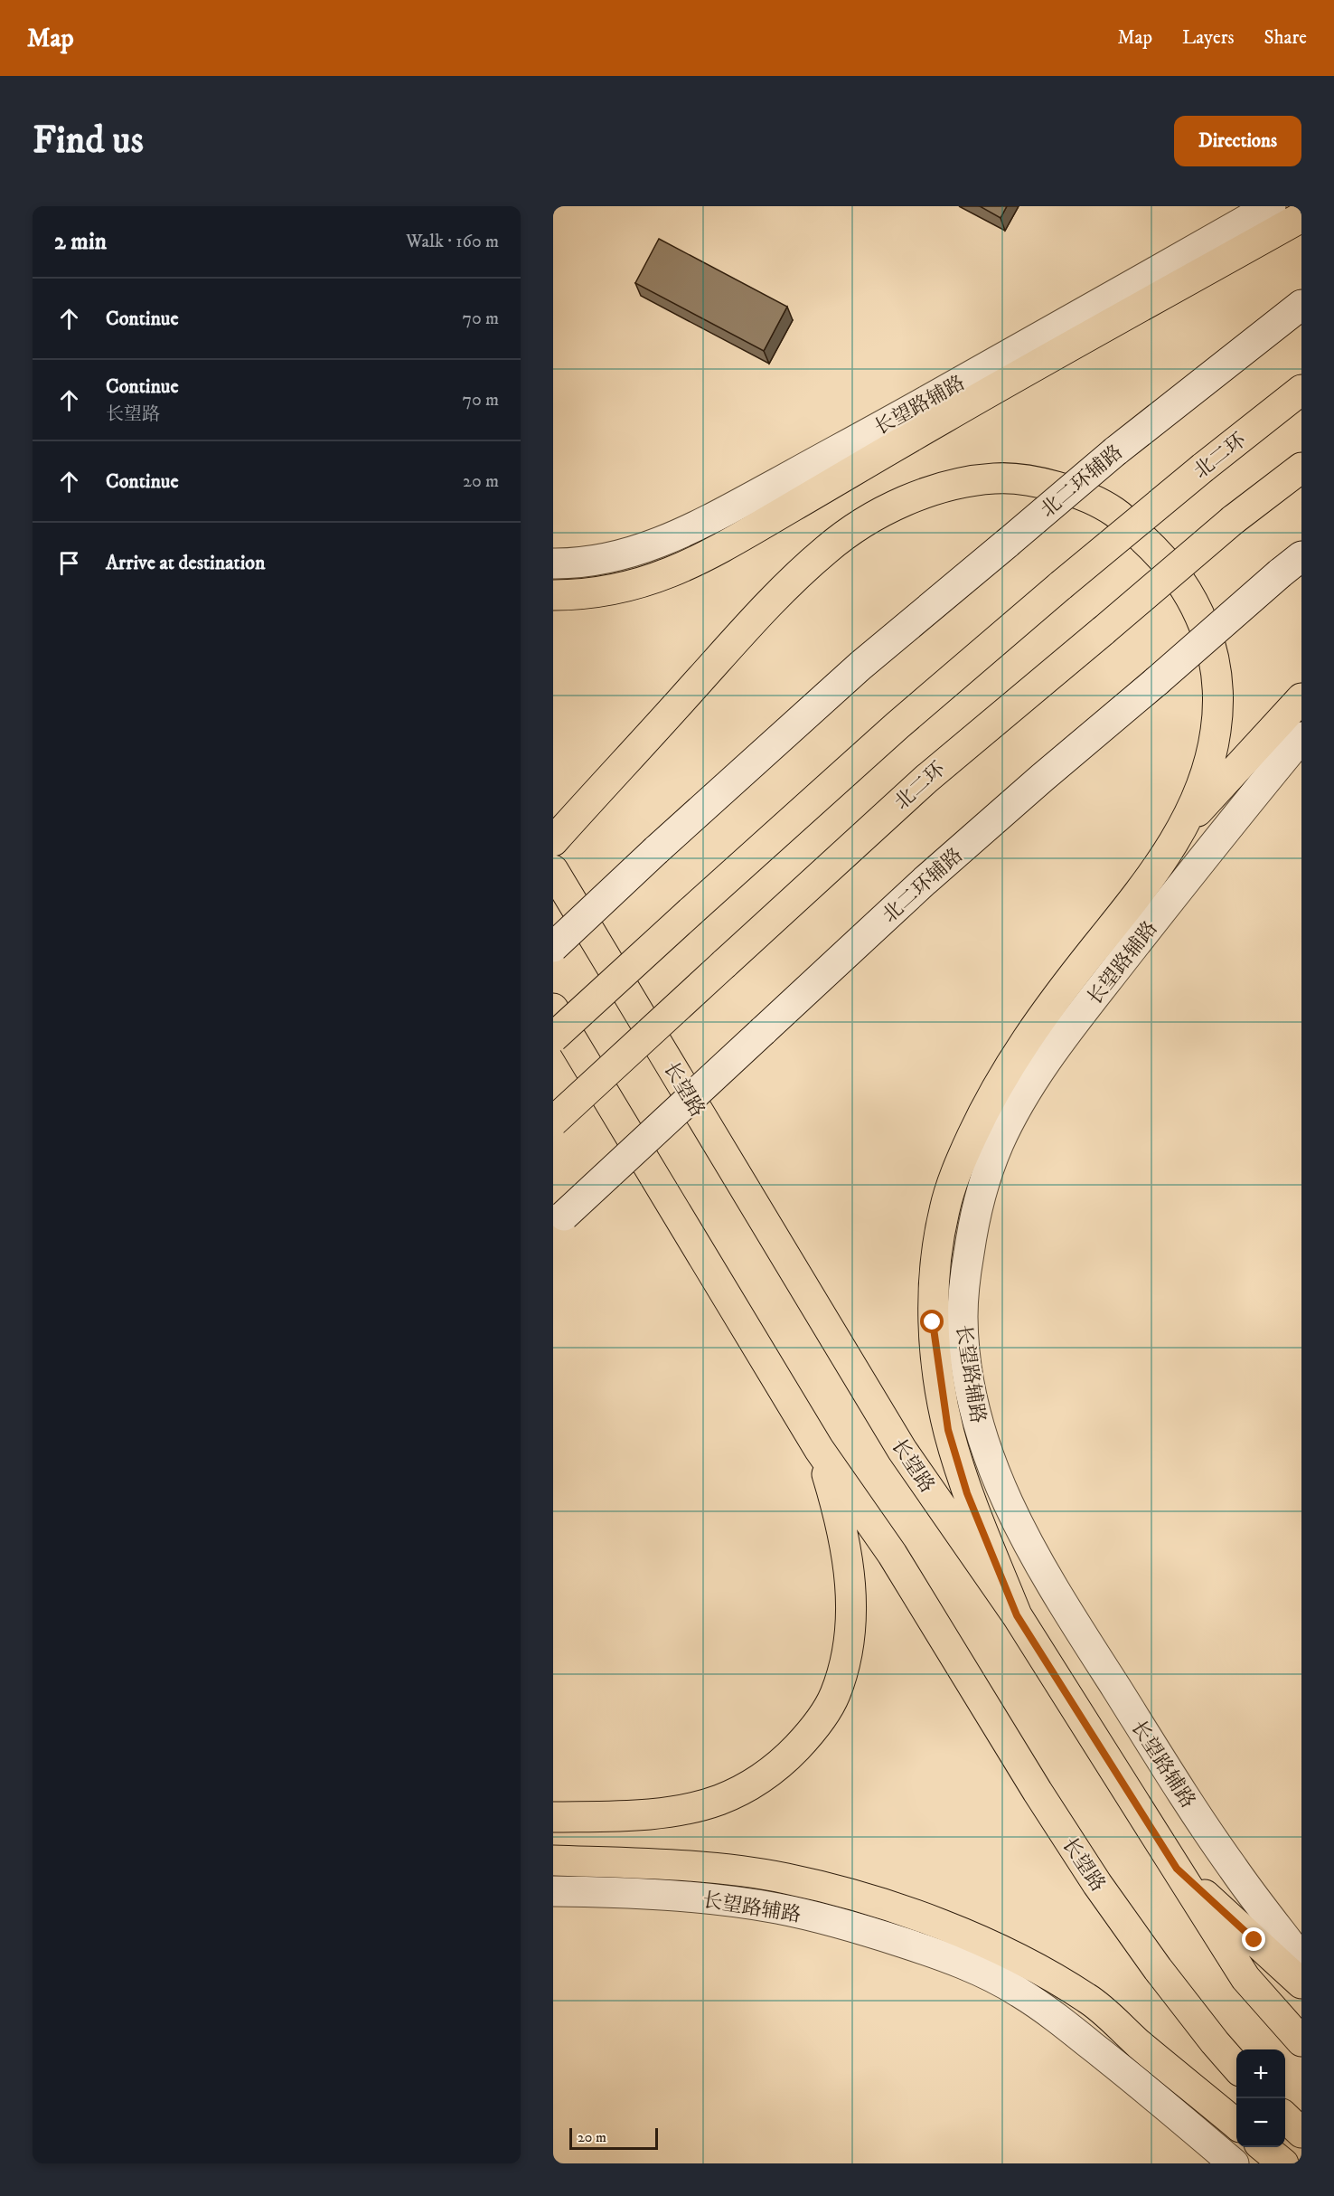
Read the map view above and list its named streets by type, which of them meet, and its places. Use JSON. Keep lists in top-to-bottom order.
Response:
{
  "streets": {
    "main road": ["北二环", "长望路"],
    "street": ["长望路辅路", "北二环辅路"]
  },
  "scale_bar": "20 m",
  "page": {
    "header": "Map",
    "nav": ["Map", "Layers", "Share"],
    "buttons": "Directions",
    "title": "Find us",
    "heading": ["2 min", "Walk · 160 m"],
    "list": [
      ["Continue", "70 m"],
      ["Continue", "长望路", "70 m"],
      ["Continue", "20 m"],
      "Arrive at destination"
    ],
    "map_buttons": ["+", "−"],
    "scale": "20 m"
  }
}
